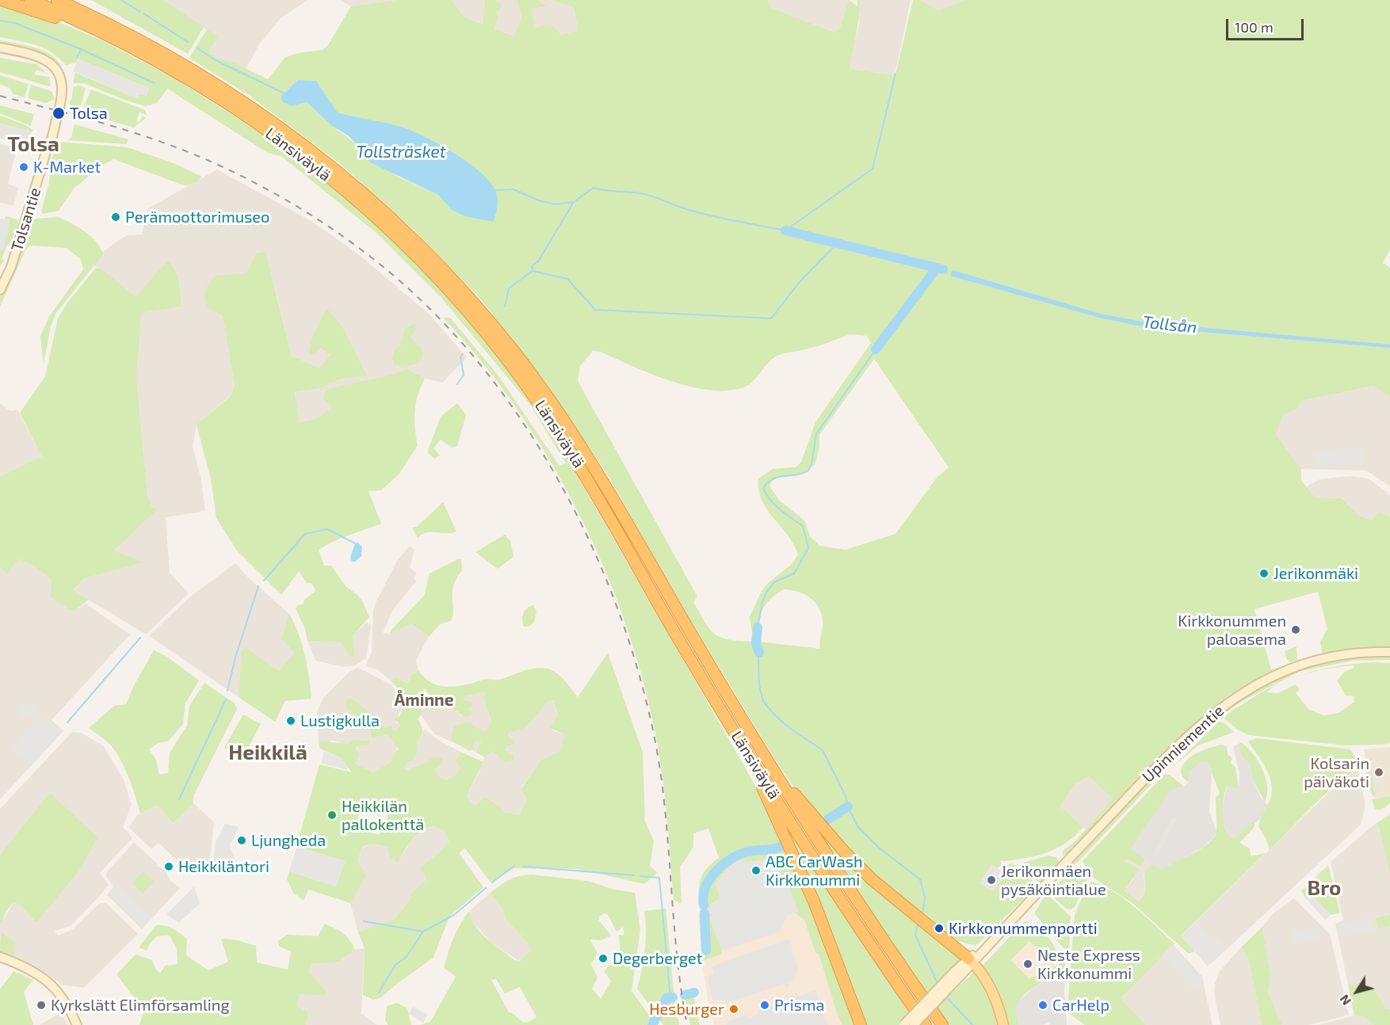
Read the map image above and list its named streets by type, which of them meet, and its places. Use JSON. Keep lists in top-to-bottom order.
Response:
{
  "streets": {
    "highway": ["Länsiväylä"],
    "main road": ["Tolsantie", "Upinniementie"]
  },
  "districts": [
    "Tolsa",
    "Åminne",
    "Heikkilä",
    "Bro"
  ],
  "water": ["Tollsträsket", "Tollsån"],
  "places": [
    "Tolsa",
    "K-Market",
    "Perämoottorimuseo",
    "Jerikonmäki",
    "Kirkkonummen paloasema",
    "Lustigkulla",
    "Kolsarin päiväkoti",
    "Heikkilän pallokenttä",
    "Ljungheda",
    "Heikkiläntori",
    "ABC CarWash Kirkkonummi",
    "Jerikonmäen pysäköintialue",
    "Kirkkonummenportti",
    "Degerberget",
    "Neste Express Kirkkonummi",
    "Kyrkslätt Elimförsamling",
    "Prisma",
    "CarHelp",
    "Hesburger"
  ],
  "scale_bar": "100 m",
  "north": "bottom left"
}
